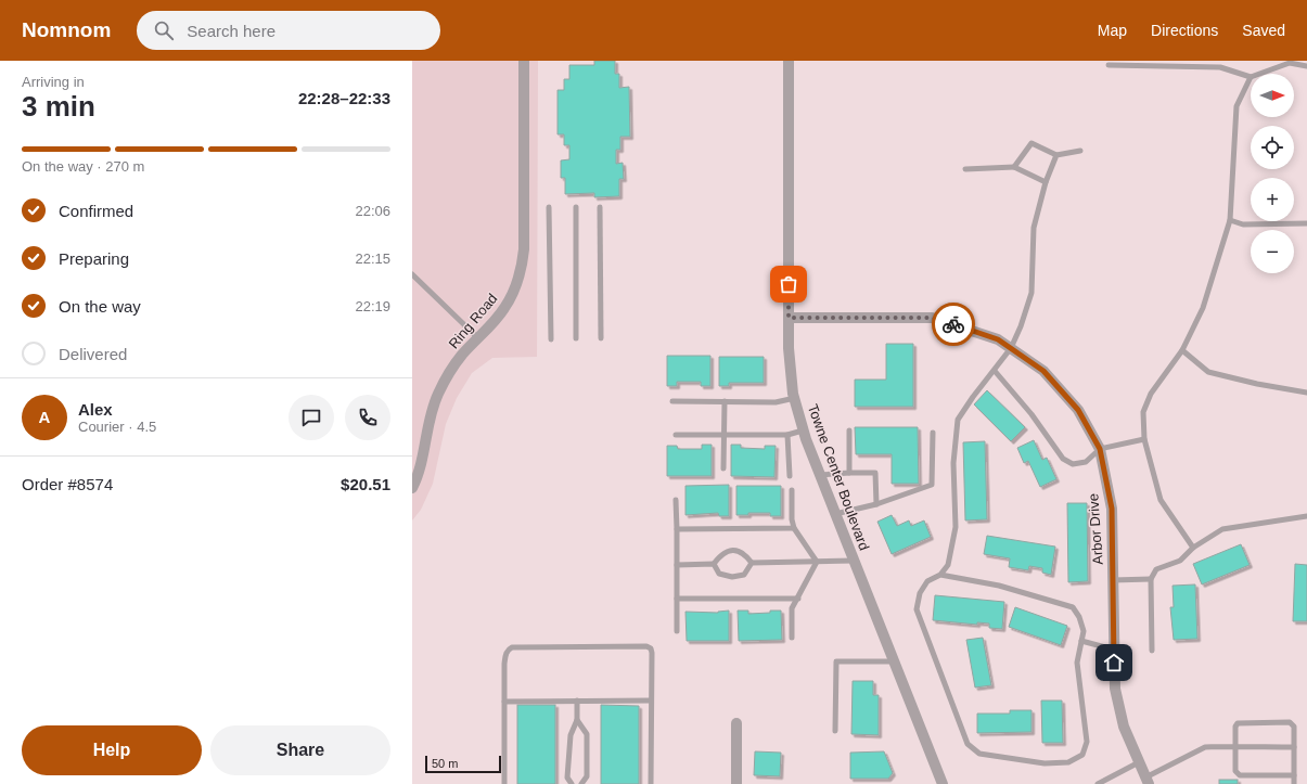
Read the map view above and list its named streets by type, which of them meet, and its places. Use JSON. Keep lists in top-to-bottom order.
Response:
{
  "streets": {
    "street": ["Ring Road", "Towne Center Boulevard", "Arbor Drive"]
  },
  "crossings": [
    ["Towne Center Boulevard", "Arbor Drive"]
  ],
  "scale_bar": "50 m",
  "north": "right",
  "page": {
    "header": "Nomnom",
    "search": "Search here",
    "nav": ["Map", "Directions", "Saved"],
    "heading": ["3 min", "Arriving in", "22:28–22:33"],
    "panel": [
      "Alex",
      "Courier · 4.5",
      "Order #8574",
      "$20.51"
    ],
    "map_buttons": ["+", "−"],
    "bar": "On the way · 270 m",
    "list": [
      ["Confirmed", "22:06"],
      ["Preparing", "22:15"],
      ["On the way", "22:19"],
      "Delivered"
    ],
    "round": "A",
    "buttons": ["Help", "Share"],
    "scale": "50 m"
  }
}
